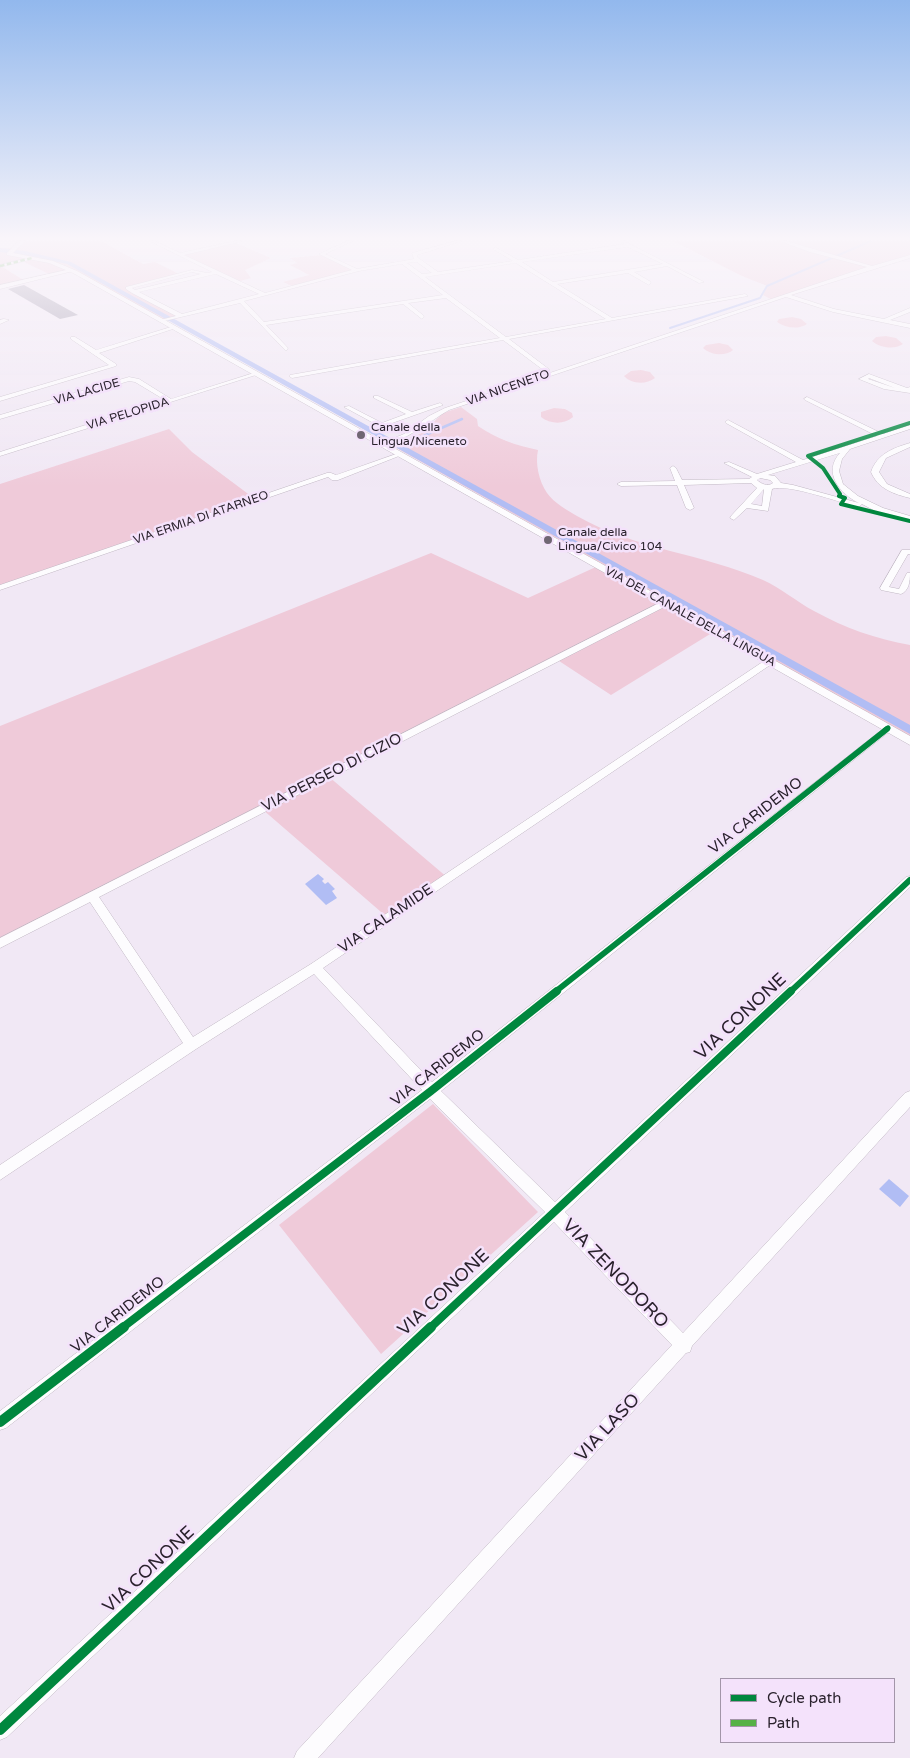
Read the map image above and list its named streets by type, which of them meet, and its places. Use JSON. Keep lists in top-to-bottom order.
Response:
{
  "streets": {
    "street": [
      "VIA NICENETO",
      "VIA LACIDE",
      "VIA PELOPIDA",
      "VIA ERMIA DI ATARNEO",
      "VIA DEL CANALE DELLA LINGUA",
      "VIA PERSEO DI CIZIO",
      "VIA CARIDEMO",
      "VIA CALAMIDE",
      "VIA CONONE",
      "VIA ZENODORO",
      "VIA LASO"
    ]
  },
  "crossings": [
    ["VIA NICENETO", "VIA DEL CANALE DELLA LINGUA"],
    ["VIA LACIDE", "VIA PELOPIDA"],
    ["VIA PELOPIDA", "VIA DEL CANALE DELLA LINGUA"],
    ["VIA ERMIA DI ATARNEO", "VIA DEL CANALE DELLA LINGUA"],
    ["VIA DEL CANALE DELLA LINGUA", "VIA PERSEO DI CIZIO"],
    ["VIA DEL CANALE DELLA LINGUA", "VIA CARIDEMO"],
    ["VIA DEL CANALE DELLA LINGUA", "VIA CALAMIDE"],
    ["VIA CARIDEMO", "VIA ZENODORO"],
    ["VIA CALAMIDE", "VIA ZENODORO"],
    ["VIA CONONE", "VIA ZENODORO"],
    ["VIA ZENODORO", "VIA LASO"]
  ],
  "places": ["Canale della Lingua/Niceneto", "Canale della Lingua/Civico 104"],
  "legend": ["Cycle path", "Path"]
}
